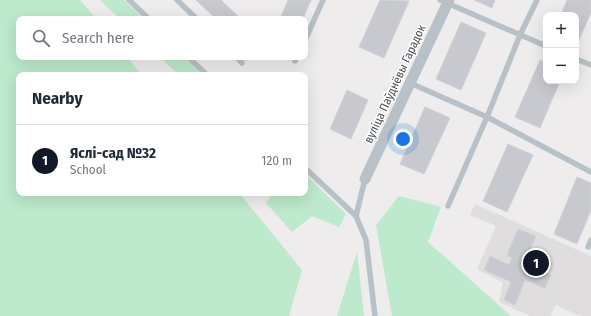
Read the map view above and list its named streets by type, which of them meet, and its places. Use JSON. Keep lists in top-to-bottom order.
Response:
{
  "streets": {
    "street": ["вуліца Паўднёвы Гарадок"]
  },
  "page": {
    "map_buttons": ["+", "−"],
    "search": "Search here",
    "heading": "Nearby",
    "list": [
      {
        "mark": "1",
        "name": "Яслі-сад №32",
        "note": "School",
        "value": "120 m"
      }
    ],
    "pins": "1"
  }
}
